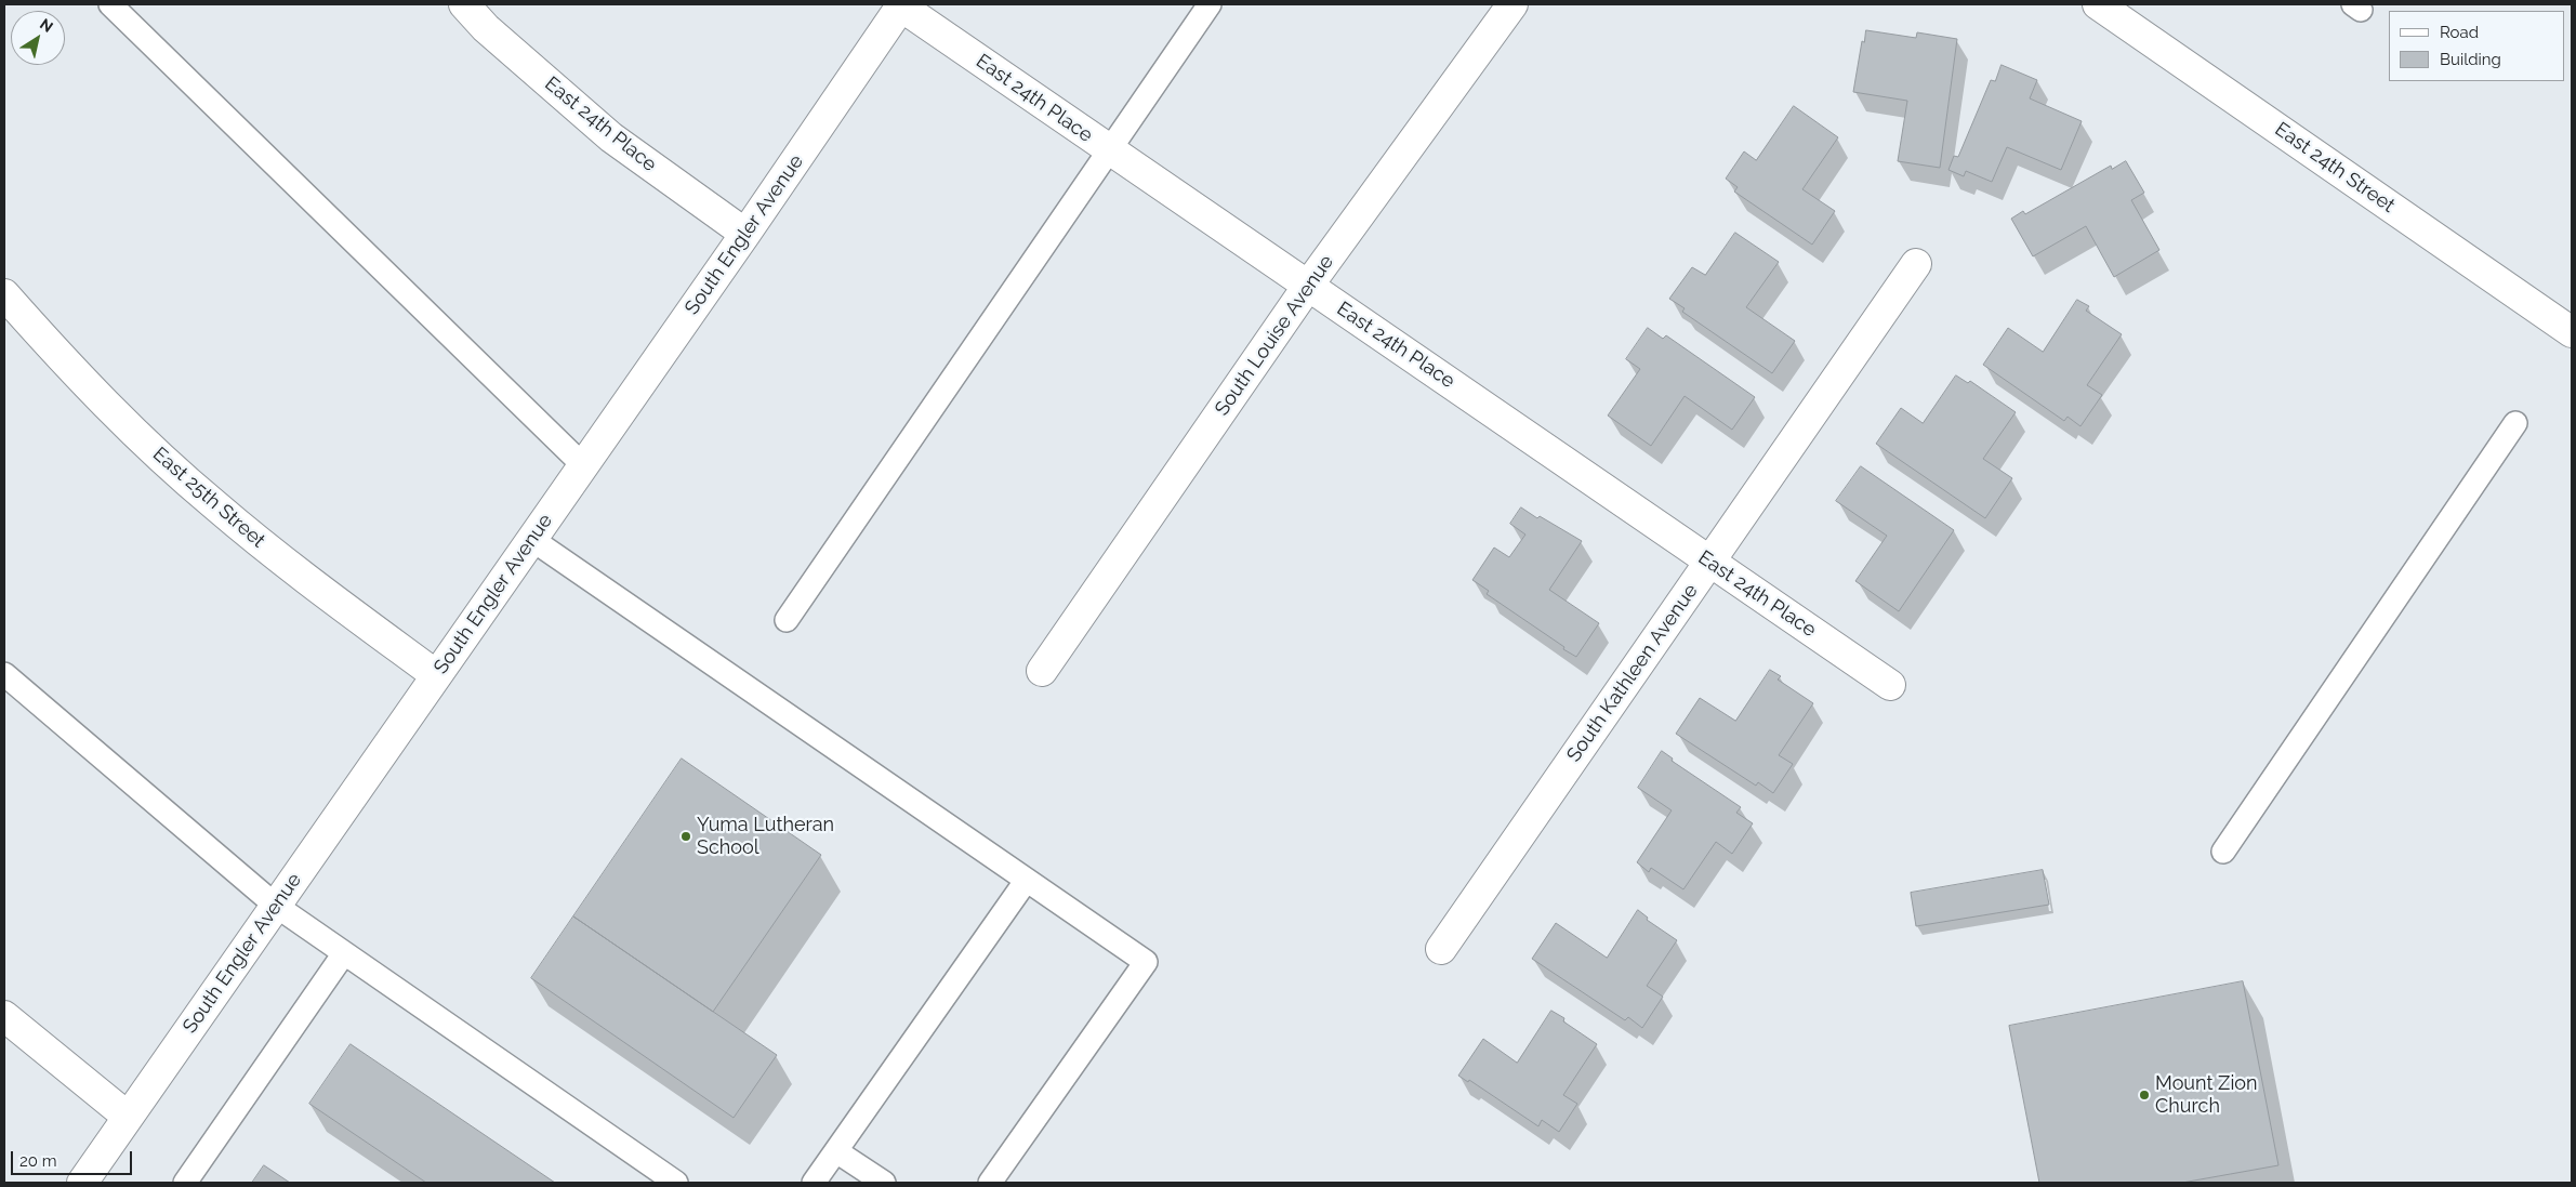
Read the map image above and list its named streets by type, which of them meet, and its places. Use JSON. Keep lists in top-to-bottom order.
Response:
{
  "streets": {
    "street": [
      "East 24th Place",
      "East 24th Street",
      "South Engler Avenue",
      "South Louise Avenue",
      "East 25th Street",
      "South Kathleen Avenue"
    ]
  },
  "crossings": [
    ["East 24th Place", "South Engler Avenue"],
    ["East 24th Place", "South Louise Avenue"],
    ["East 24th Place", "South Kathleen Avenue"],
    ["South Engler Avenue", "East 25th Street"]
  ],
  "places": ["Yuma Lutheran School", "Mount Zion Church"],
  "legend": ["Road", "Building"],
  "scale_bar": "20 m",
  "north": "top right"
}
